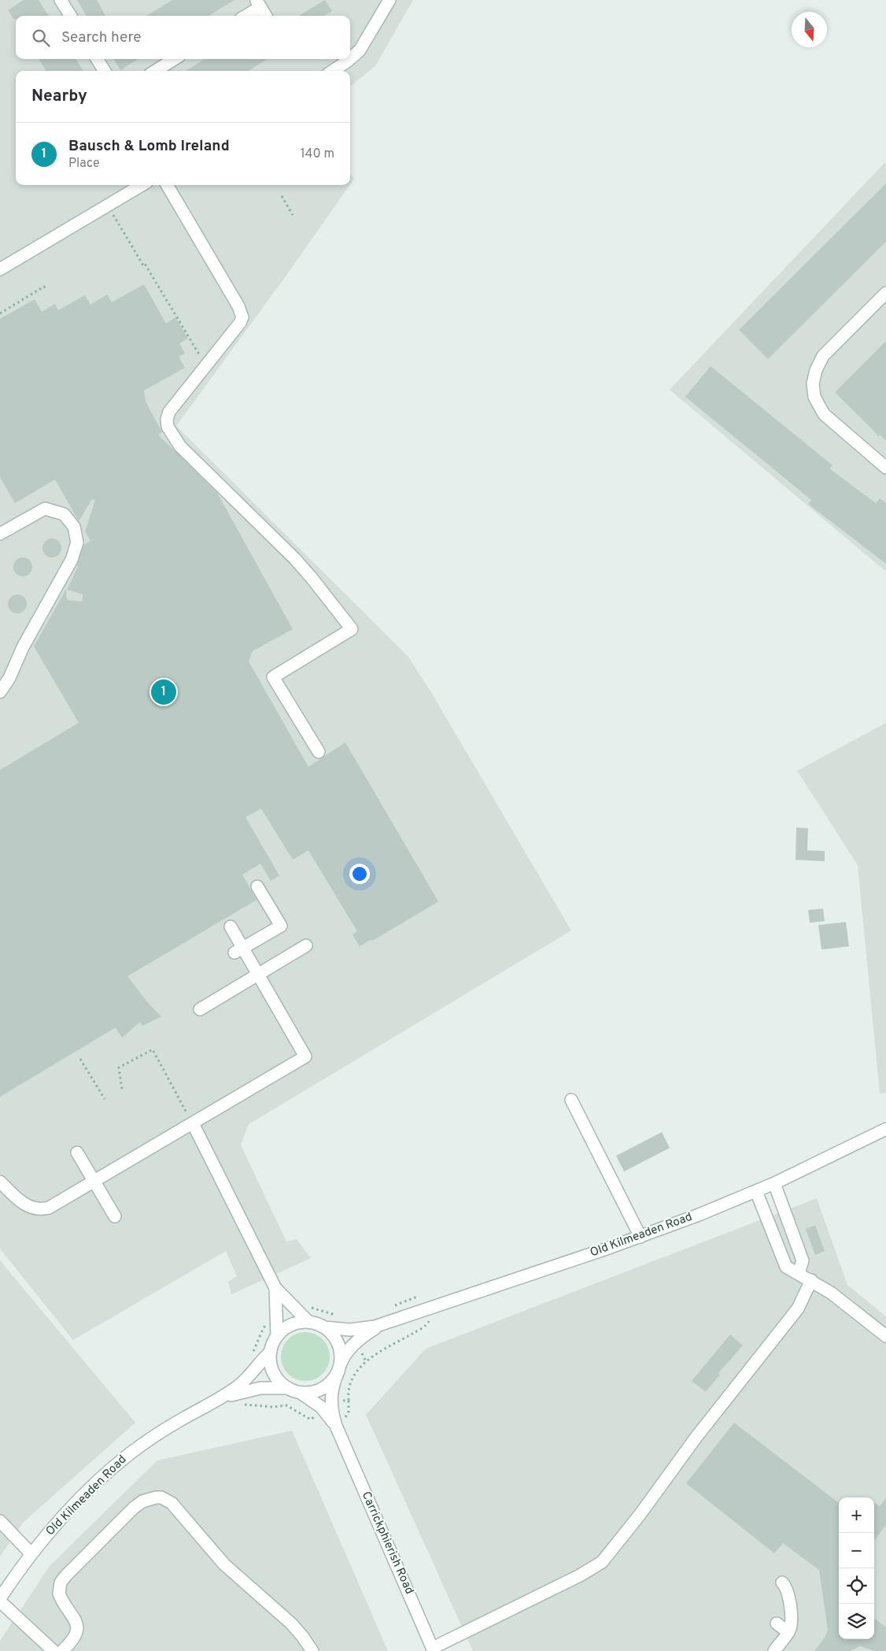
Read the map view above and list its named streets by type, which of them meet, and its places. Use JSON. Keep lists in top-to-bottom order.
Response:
{
  "streets": {
    "street": ["Old Kilmeaden Road", "Carrickphierish Road"]
  },
  "crossings": [
    ["Old Kilmeaden Road", "Carrickphierish Road"]
  ],
  "north": "bottom",
  "page": {
    "search": "Search here",
    "heading": "Nearby",
    "list": [
      {
        "mark": "1",
        "name": "Bausch & Lomb Ireland",
        "note": "Place",
        "value": "140 m"
      }
    ],
    "pins": "1",
    "map_buttons": ["+", "−"]
  }
}
